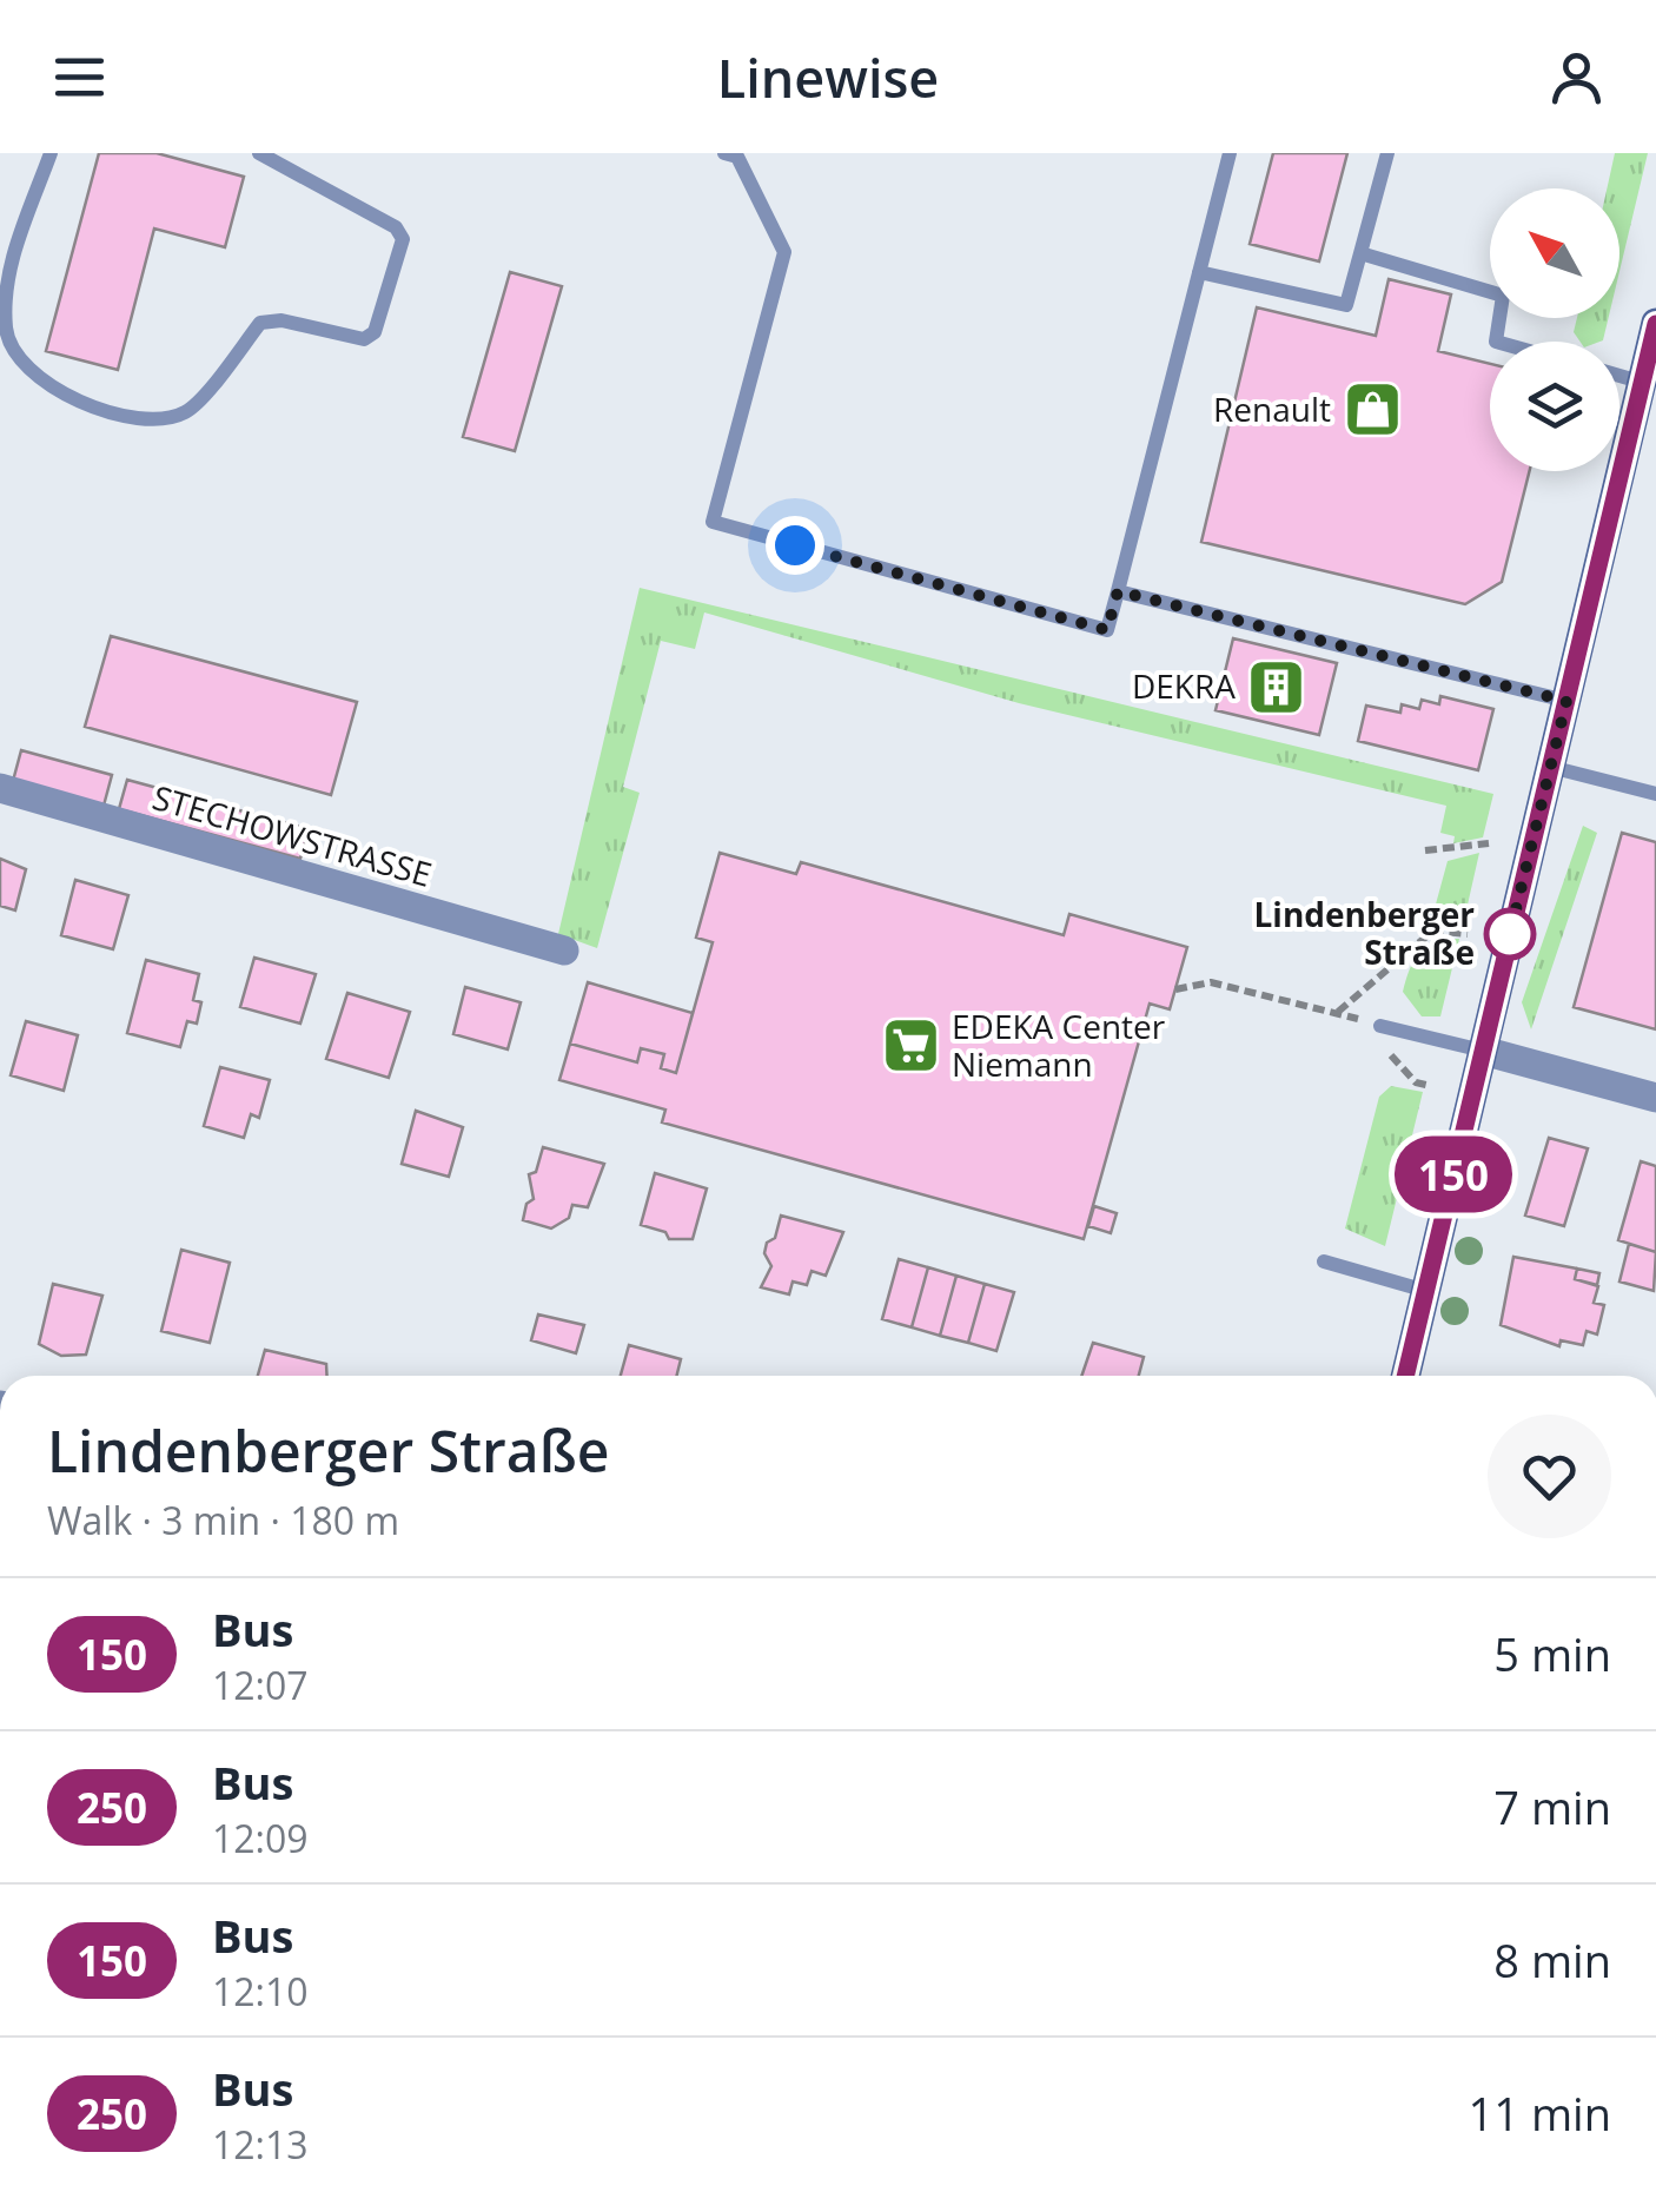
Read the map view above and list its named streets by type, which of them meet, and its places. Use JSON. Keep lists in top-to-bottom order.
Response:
{
  "streets": {
    "street": ["STECHOWSTRASSE"]
  },
  "places": {
    "shop": ["Renault"],
    "building": ["DEKRA"],
    "other": ["Lindenberger Straße"],
    "supermarket": ["EDEKA Center Niemann"]
  },
  "lines": ["bus line 150"],
  "north": "top left",
  "page": {
    "header": "Linewise",
    "on_map": "150",
    "heading": ["Lindenberger Straße", "Walk · 3 min · 180 m"],
    "list": [
      {
        "mark": "150",
        "name": "Bus",
        "note": "12:07",
        "value": "5 min"
      },
      {
        "mark": "250",
        "name": "Bus",
        "note": "12:09",
        "value": "7 min"
      },
      {
        "mark": "150",
        "name": "Bus",
        "note": "12:10",
        "value": "8 min"
      },
      {
        "mark": "250",
        "name": "Bus",
        "note": "12:13",
        "value": "11 min"
      }
    ]
  }
}
